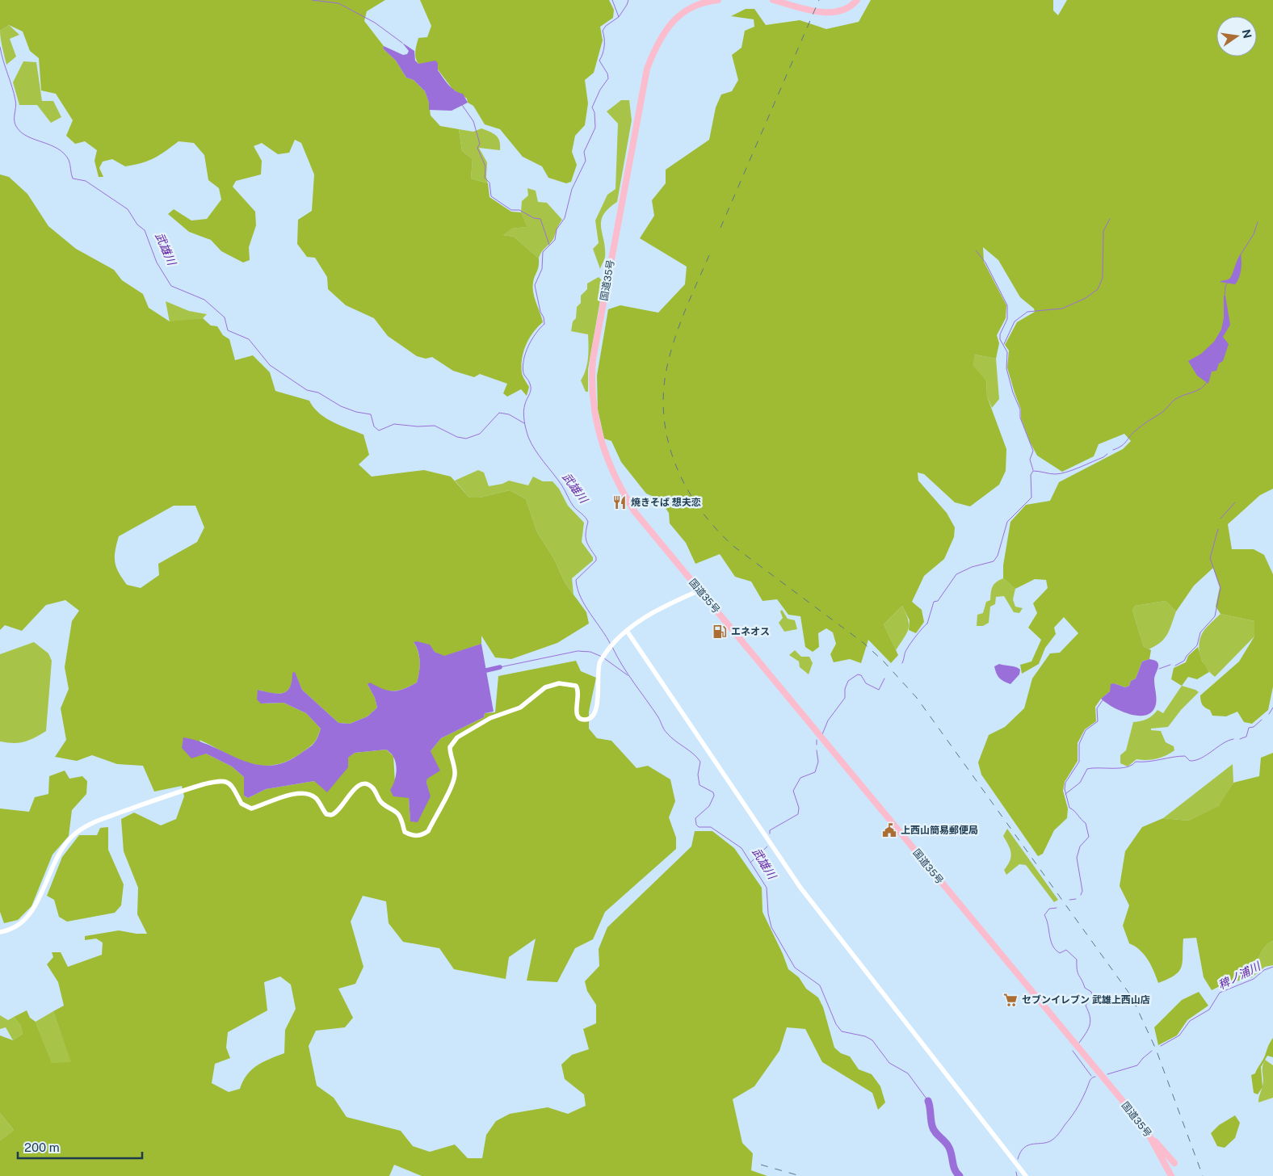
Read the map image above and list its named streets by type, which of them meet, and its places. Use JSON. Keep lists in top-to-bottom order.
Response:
{
  "streets": {
    "highway": ["国道35号"]
  },
  "water": ["武雄川", "稗ノ浦川"],
  "places": {
    "restaurant": ["焼きそば 想夫恋"],
    "fuel station": ["エネオス"],
    "public building": ["上西山簡易郵便局"],
    "supermarket": ["セブンイレブン 武雄上西山店"]
  },
  "scale_bar": "200 m",
  "north": "right"
}
